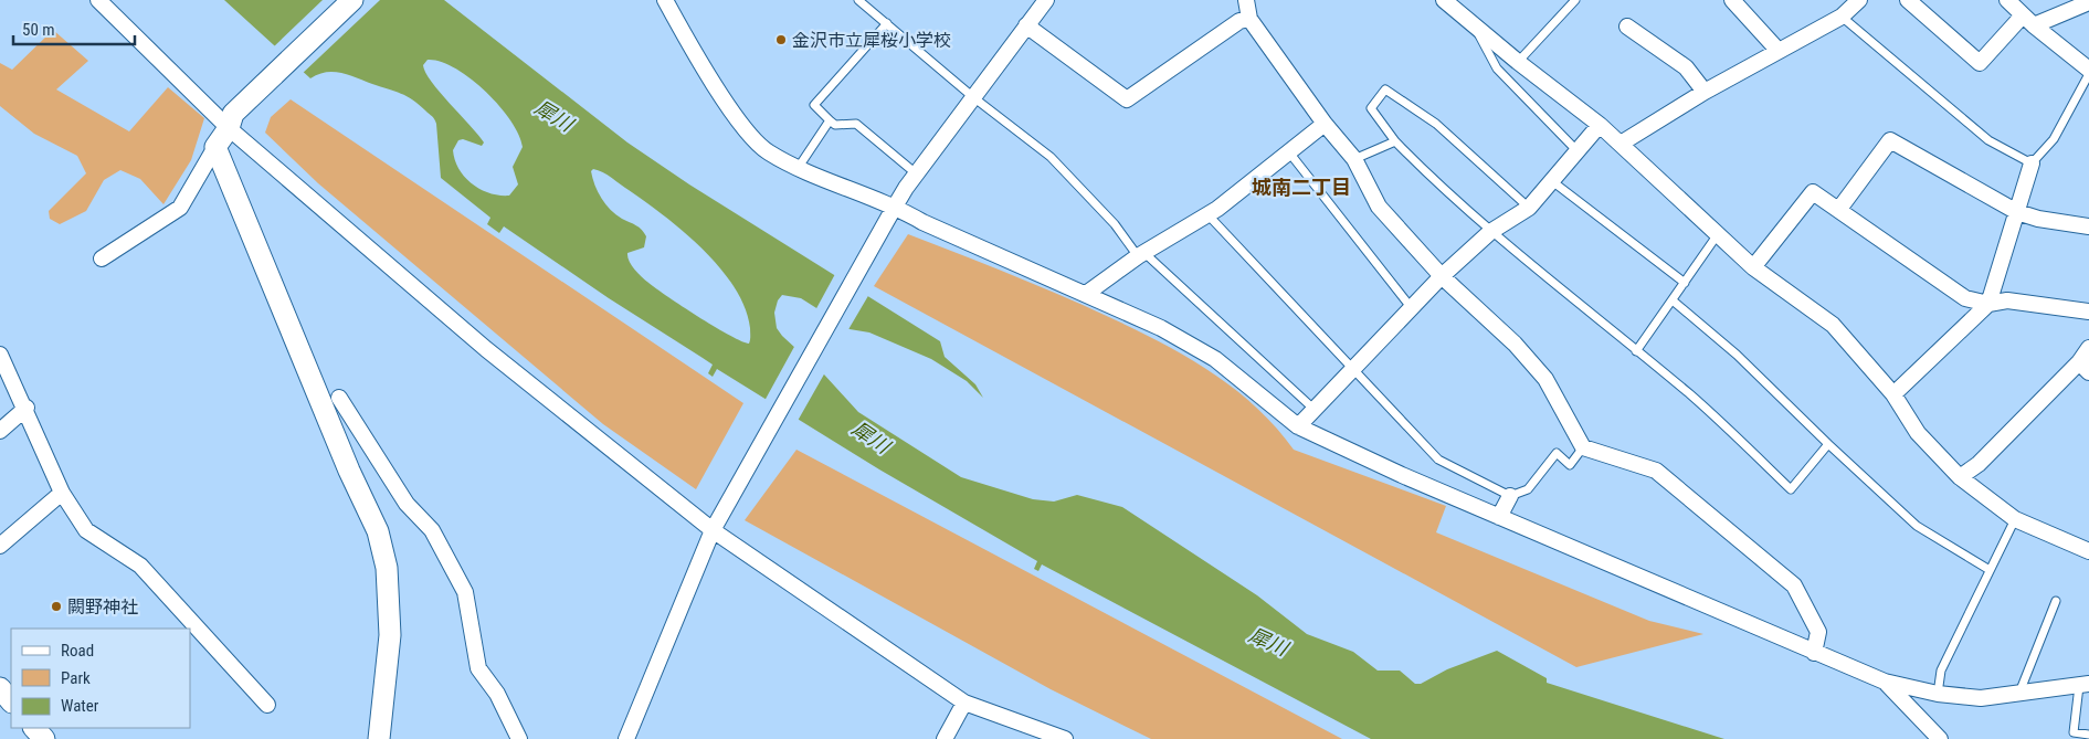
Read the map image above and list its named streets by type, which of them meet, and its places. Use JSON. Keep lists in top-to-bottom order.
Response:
{
  "districts": ["城南二丁目"],
  "water": ["犀川"],
  "places": ["金沢市立犀桜小学校", "闕野神社"],
  "legend": ["Road", "Park", "Water"],
  "scale_bar": "50 m"
}
